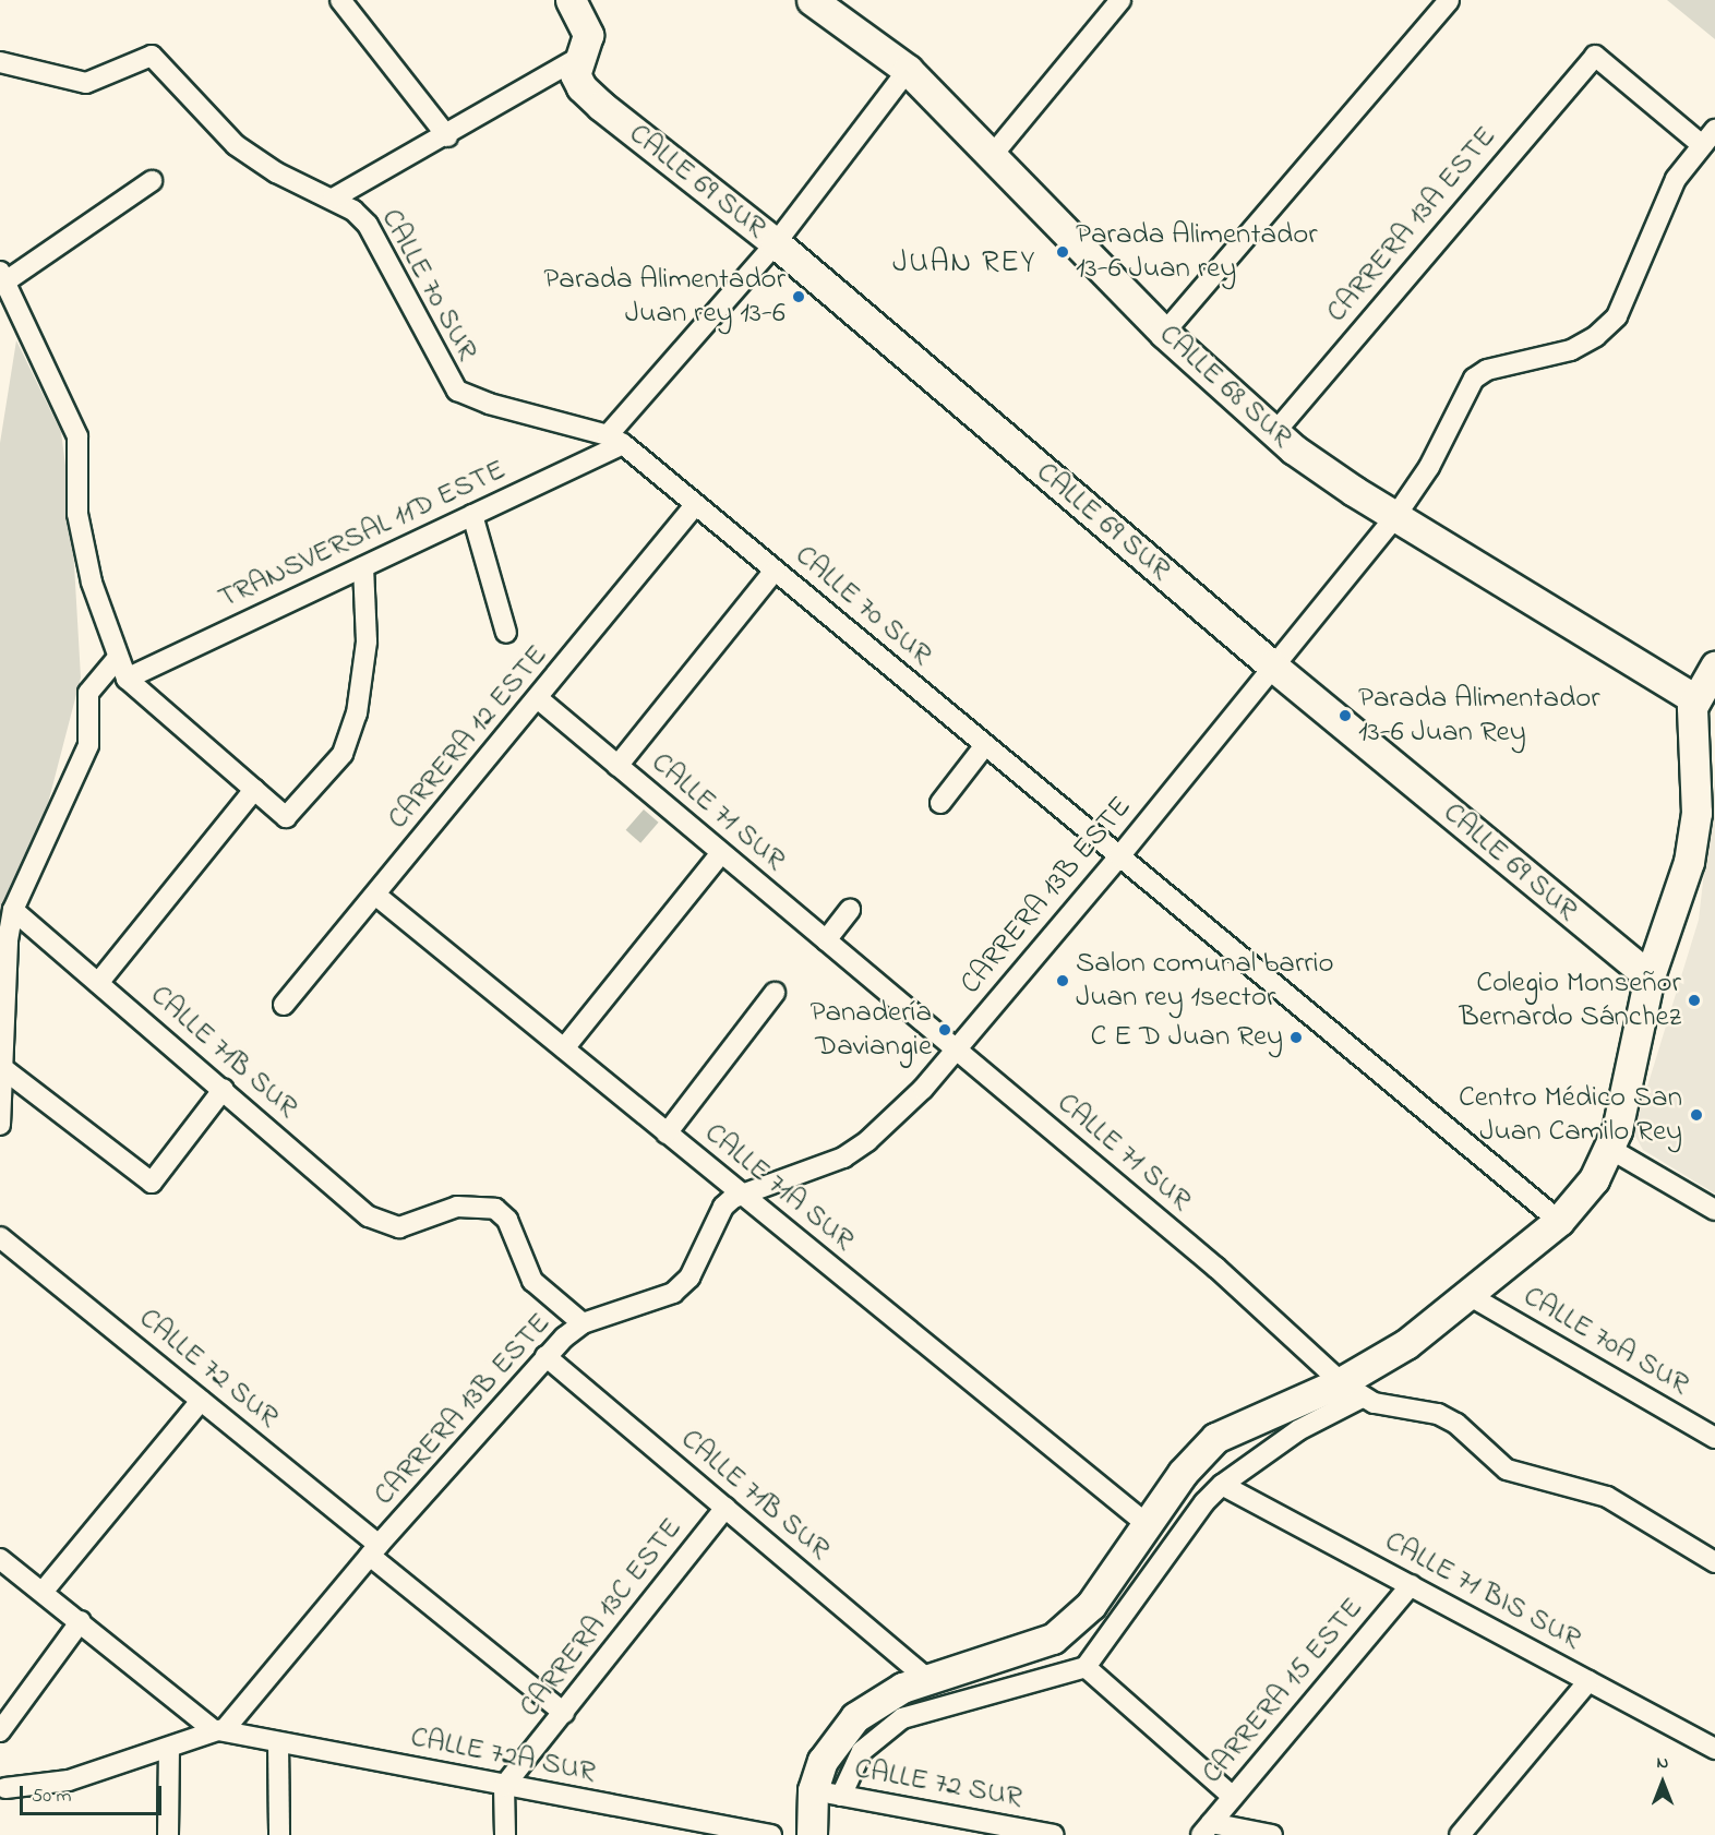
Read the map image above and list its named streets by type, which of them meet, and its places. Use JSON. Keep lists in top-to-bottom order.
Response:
{
  "streets": {
    "street": [
      "CALLE 69 SUR",
      "CARRERA 13A ESTE",
      "CALLE 70 SUR",
      "CALLE 68 SUR",
      "TRANSVERSAL 11D ESTE",
      "CARRERA 12 ESTE",
      "CALLE 71 SUR",
      "CARRERA 13B ESTE",
      "CALLE 71B SUR",
      "CALLE 71A SUR",
      "CALLE 70A SUR",
      "CALLE 72 SUR",
      "CALLE 71 BIS SUR",
      "CARRERA 13C ESTE",
      "CARRERA 15 ESTE",
      "CALLE 72A SUR"
    ]
  },
  "crossings": [
    ["CALLE 69 SUR", "CARRERA 13B ESTE"],
    ["CARRERA 13A ESTE", "CALLE 68 SUR"],
    ["CARRERA 13A ESTE", "CARRERA 13B ESTE"],
    ["CALLE 70 SUR", "TRANSVERSAL 11D ESTE"],
    ["CALLE 70 SUR", "CARRERA 12 ESTE"],
    ["CALLE 70 SUR", "CARRERA 13B ESTE"],
    ["CALLE 68 SUR", "CARRERA 13B ESTE"],
    ["CARRERA 12 ESTE", "CALLE 71 SUR"],
    ["CARRERA 12 ESTE", "CALLE 71A SUR"],
    ["CALLE 71 SUR", "CARRERA 13B ESTE"],
    ["CARRERA 13B ESTE", "CALLE 71B SUR"],
    ["CARRERA 13B ESTE", "CALLE 71A SUR"],
    ["CARRERA 13B ESTE", "CALLE 72 SUR"],
    ["CARRERA 13B ESTE", "CALLE 72A SUR"],
    ["CALLE 71B SUR", "CARRERA 13C ESTE"],
    ["CALLE 72 SUR", "CARRERA 13C ESTE"],
    ["CALLE 71 BIS SUR", "CARRERA 15 ESTE"],
    ["CARRERA 13C ESTE", "CALLE 72A SUR"]
  ],
  "districts": ["JUAN REY"],
  "places": [
    "Parada Alimentador 13-6 Juan rey",
    "Parada Alimentador Juan rey 13-6",
    "Parada Alimentador 13-6 Juan Rey",
    "Salon comunal barrio Juan rey 1sector",
    "Colegio Monseñor Bernardo Sánchez",
    "Panadería Daviangie",
    "C E D Juan Rey",
    "Centro Médico San Juan Camilo Rey"
  ],
  "scale_bar": "50 m",
  "north": "top"
}
